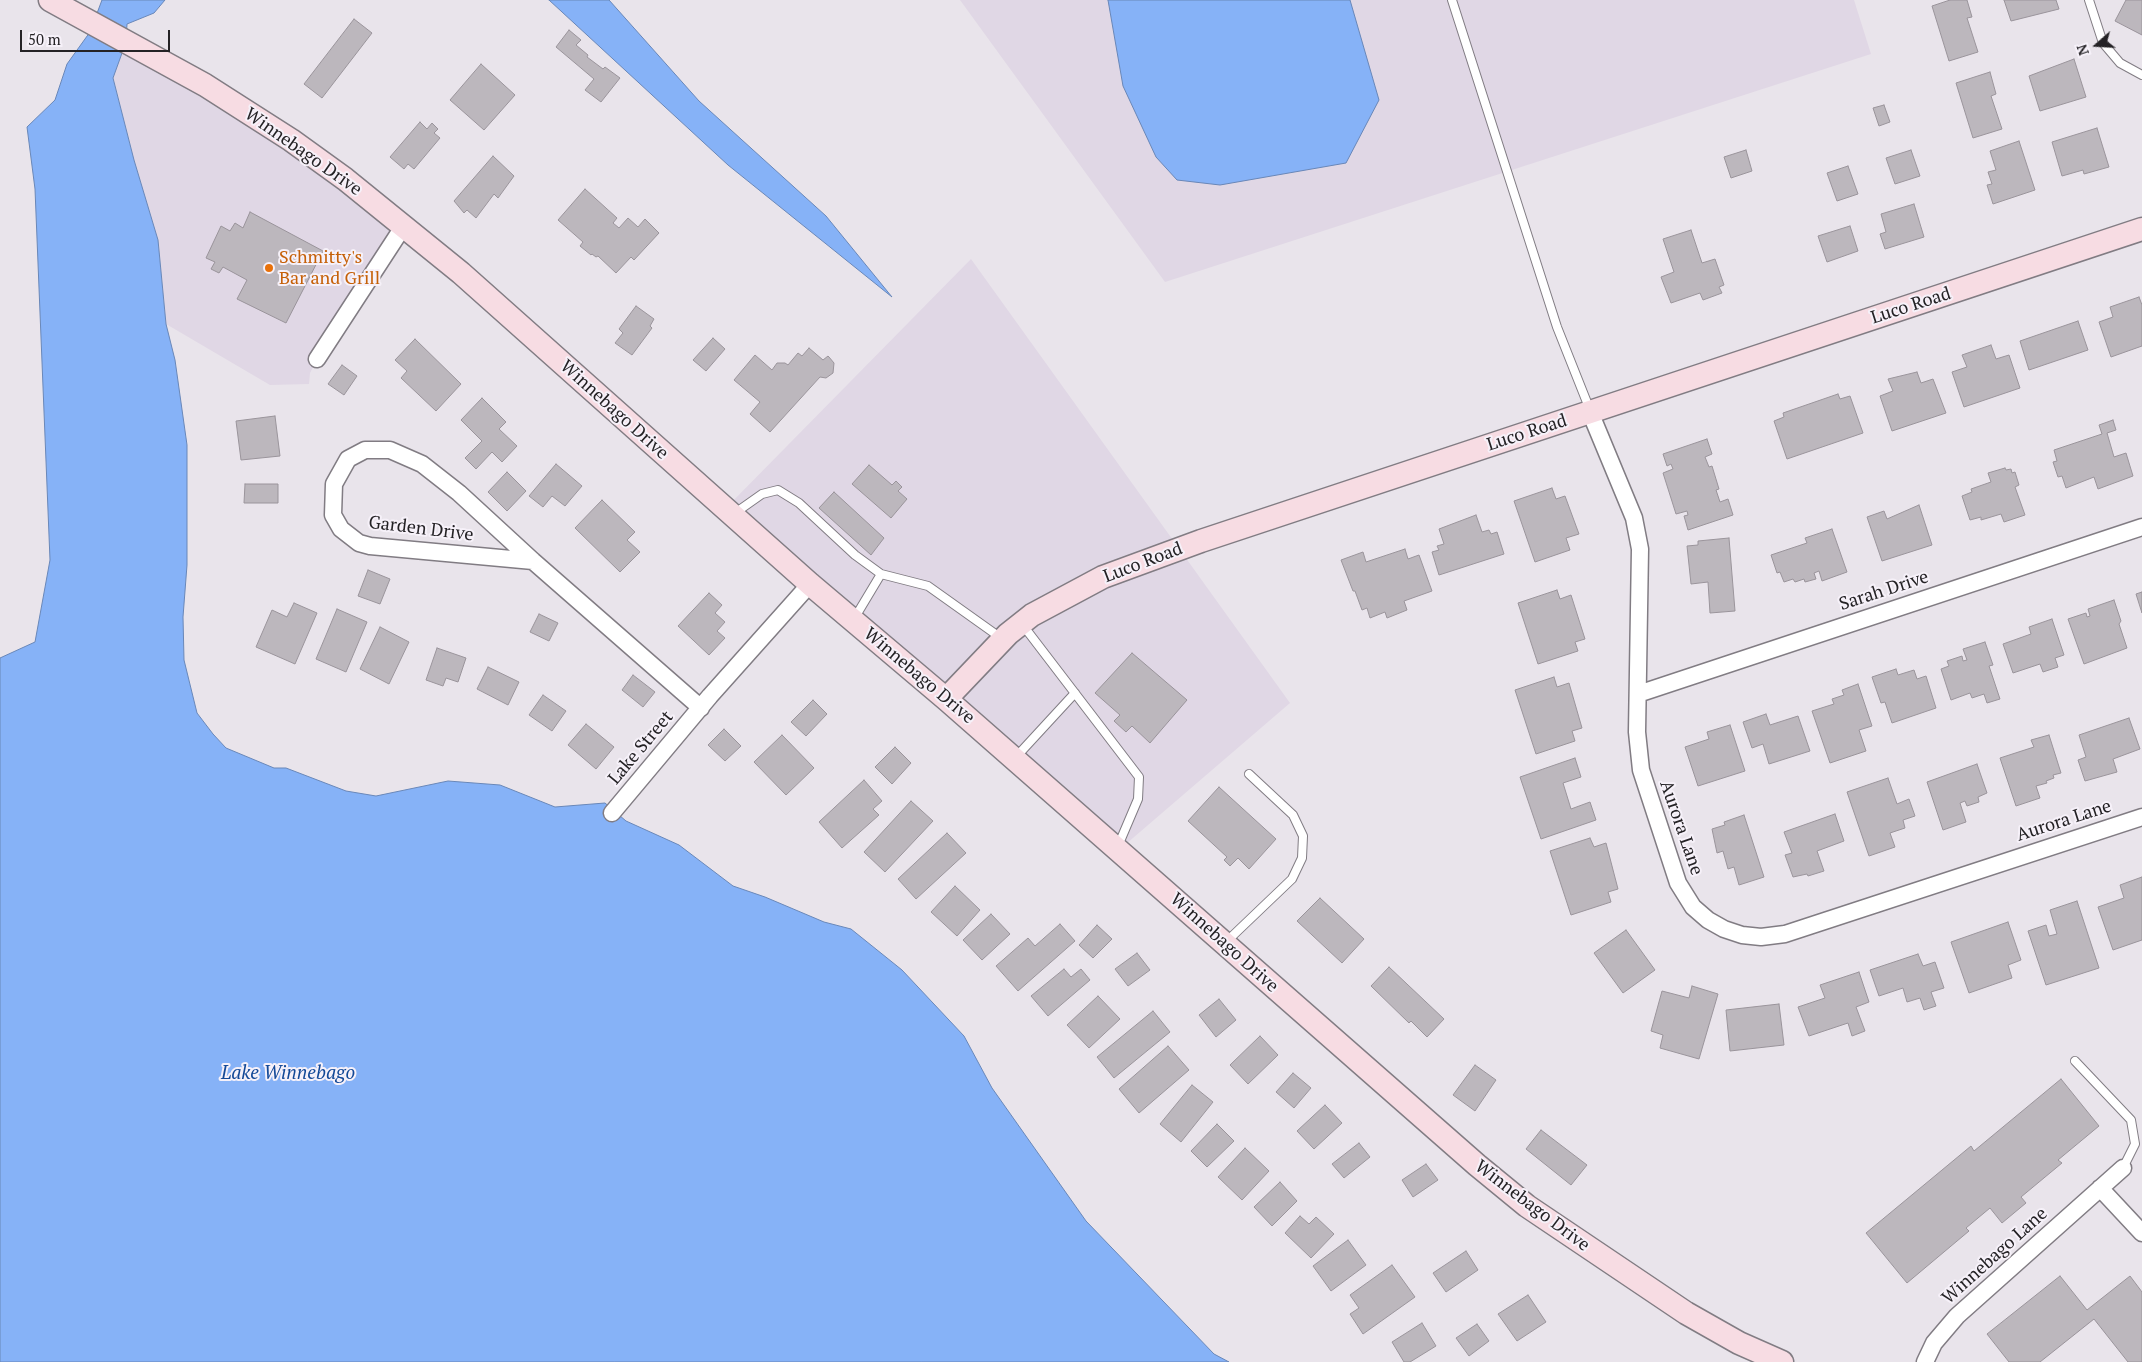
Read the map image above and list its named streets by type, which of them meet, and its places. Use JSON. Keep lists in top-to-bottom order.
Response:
{
  "streets": {
    "main road": ["Winnebago Drive", "Luco Road"],
    "street": [
      "Garden Drive",
      "Sarah Drive",
      "Lake Street",
      "Aurora Lane",
      "Winnebago Lane"
    ]
  },
  "crossings": [
    ["Winnebago Drive", "Luco Road"],
    ["Luco Road", "Aurora Lane"],
    ["Garden Drive", "Lake Street"],
    ["Sarah Drive", "Aurora Lane"]
  ],
  "water": ["Lake Winnebago"],
  "places": ["Schmitty's Bar and Grill"],
  "scale_bar": "50 m",
  "north": "left"
}
